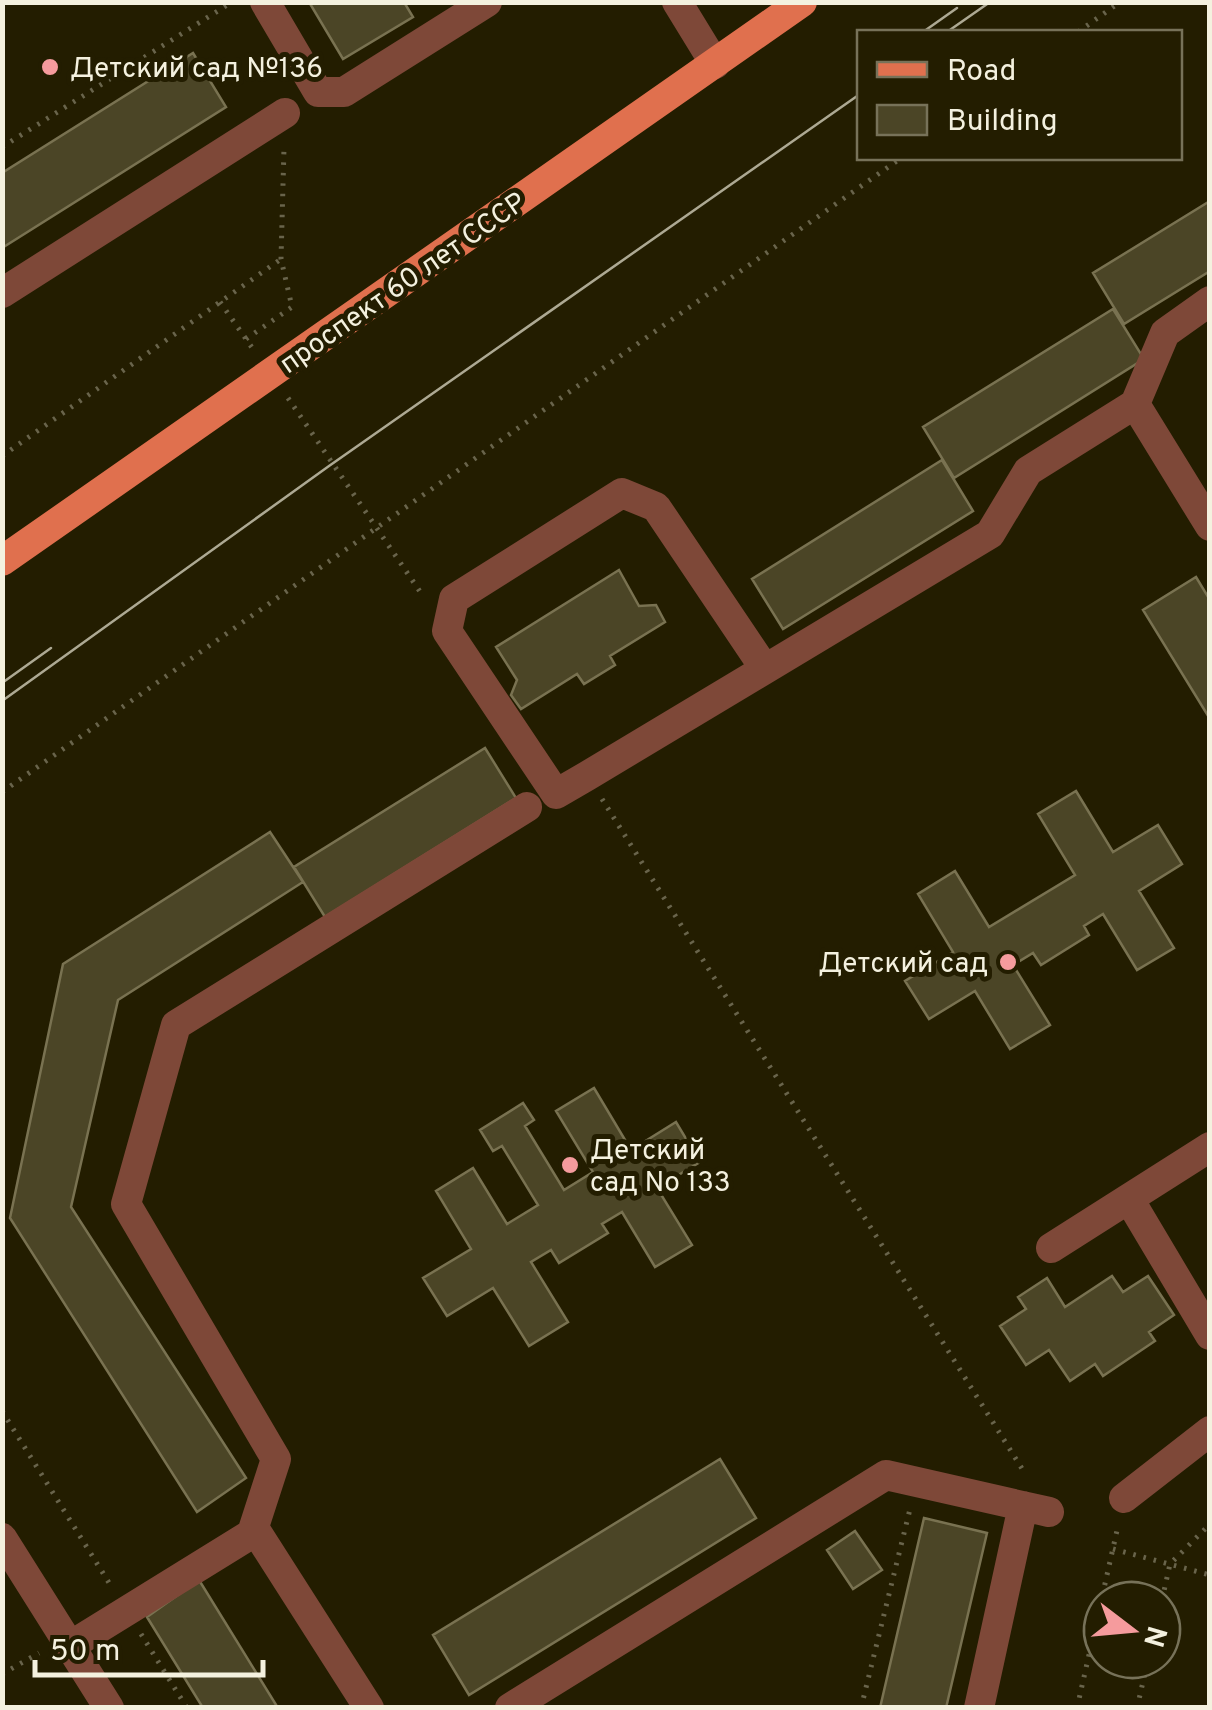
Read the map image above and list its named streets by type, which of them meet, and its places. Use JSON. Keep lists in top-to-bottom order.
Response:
{
  "streets": {
    "main road": ["проспект 60 лет СССР"]
  },
  "places": ["Детский сад №136", "Детский сад", "Детский сад No 133"],
  "legend": ["Road", "Building"],
  "scale_bar": "50 m",
  "north": "right"
}
